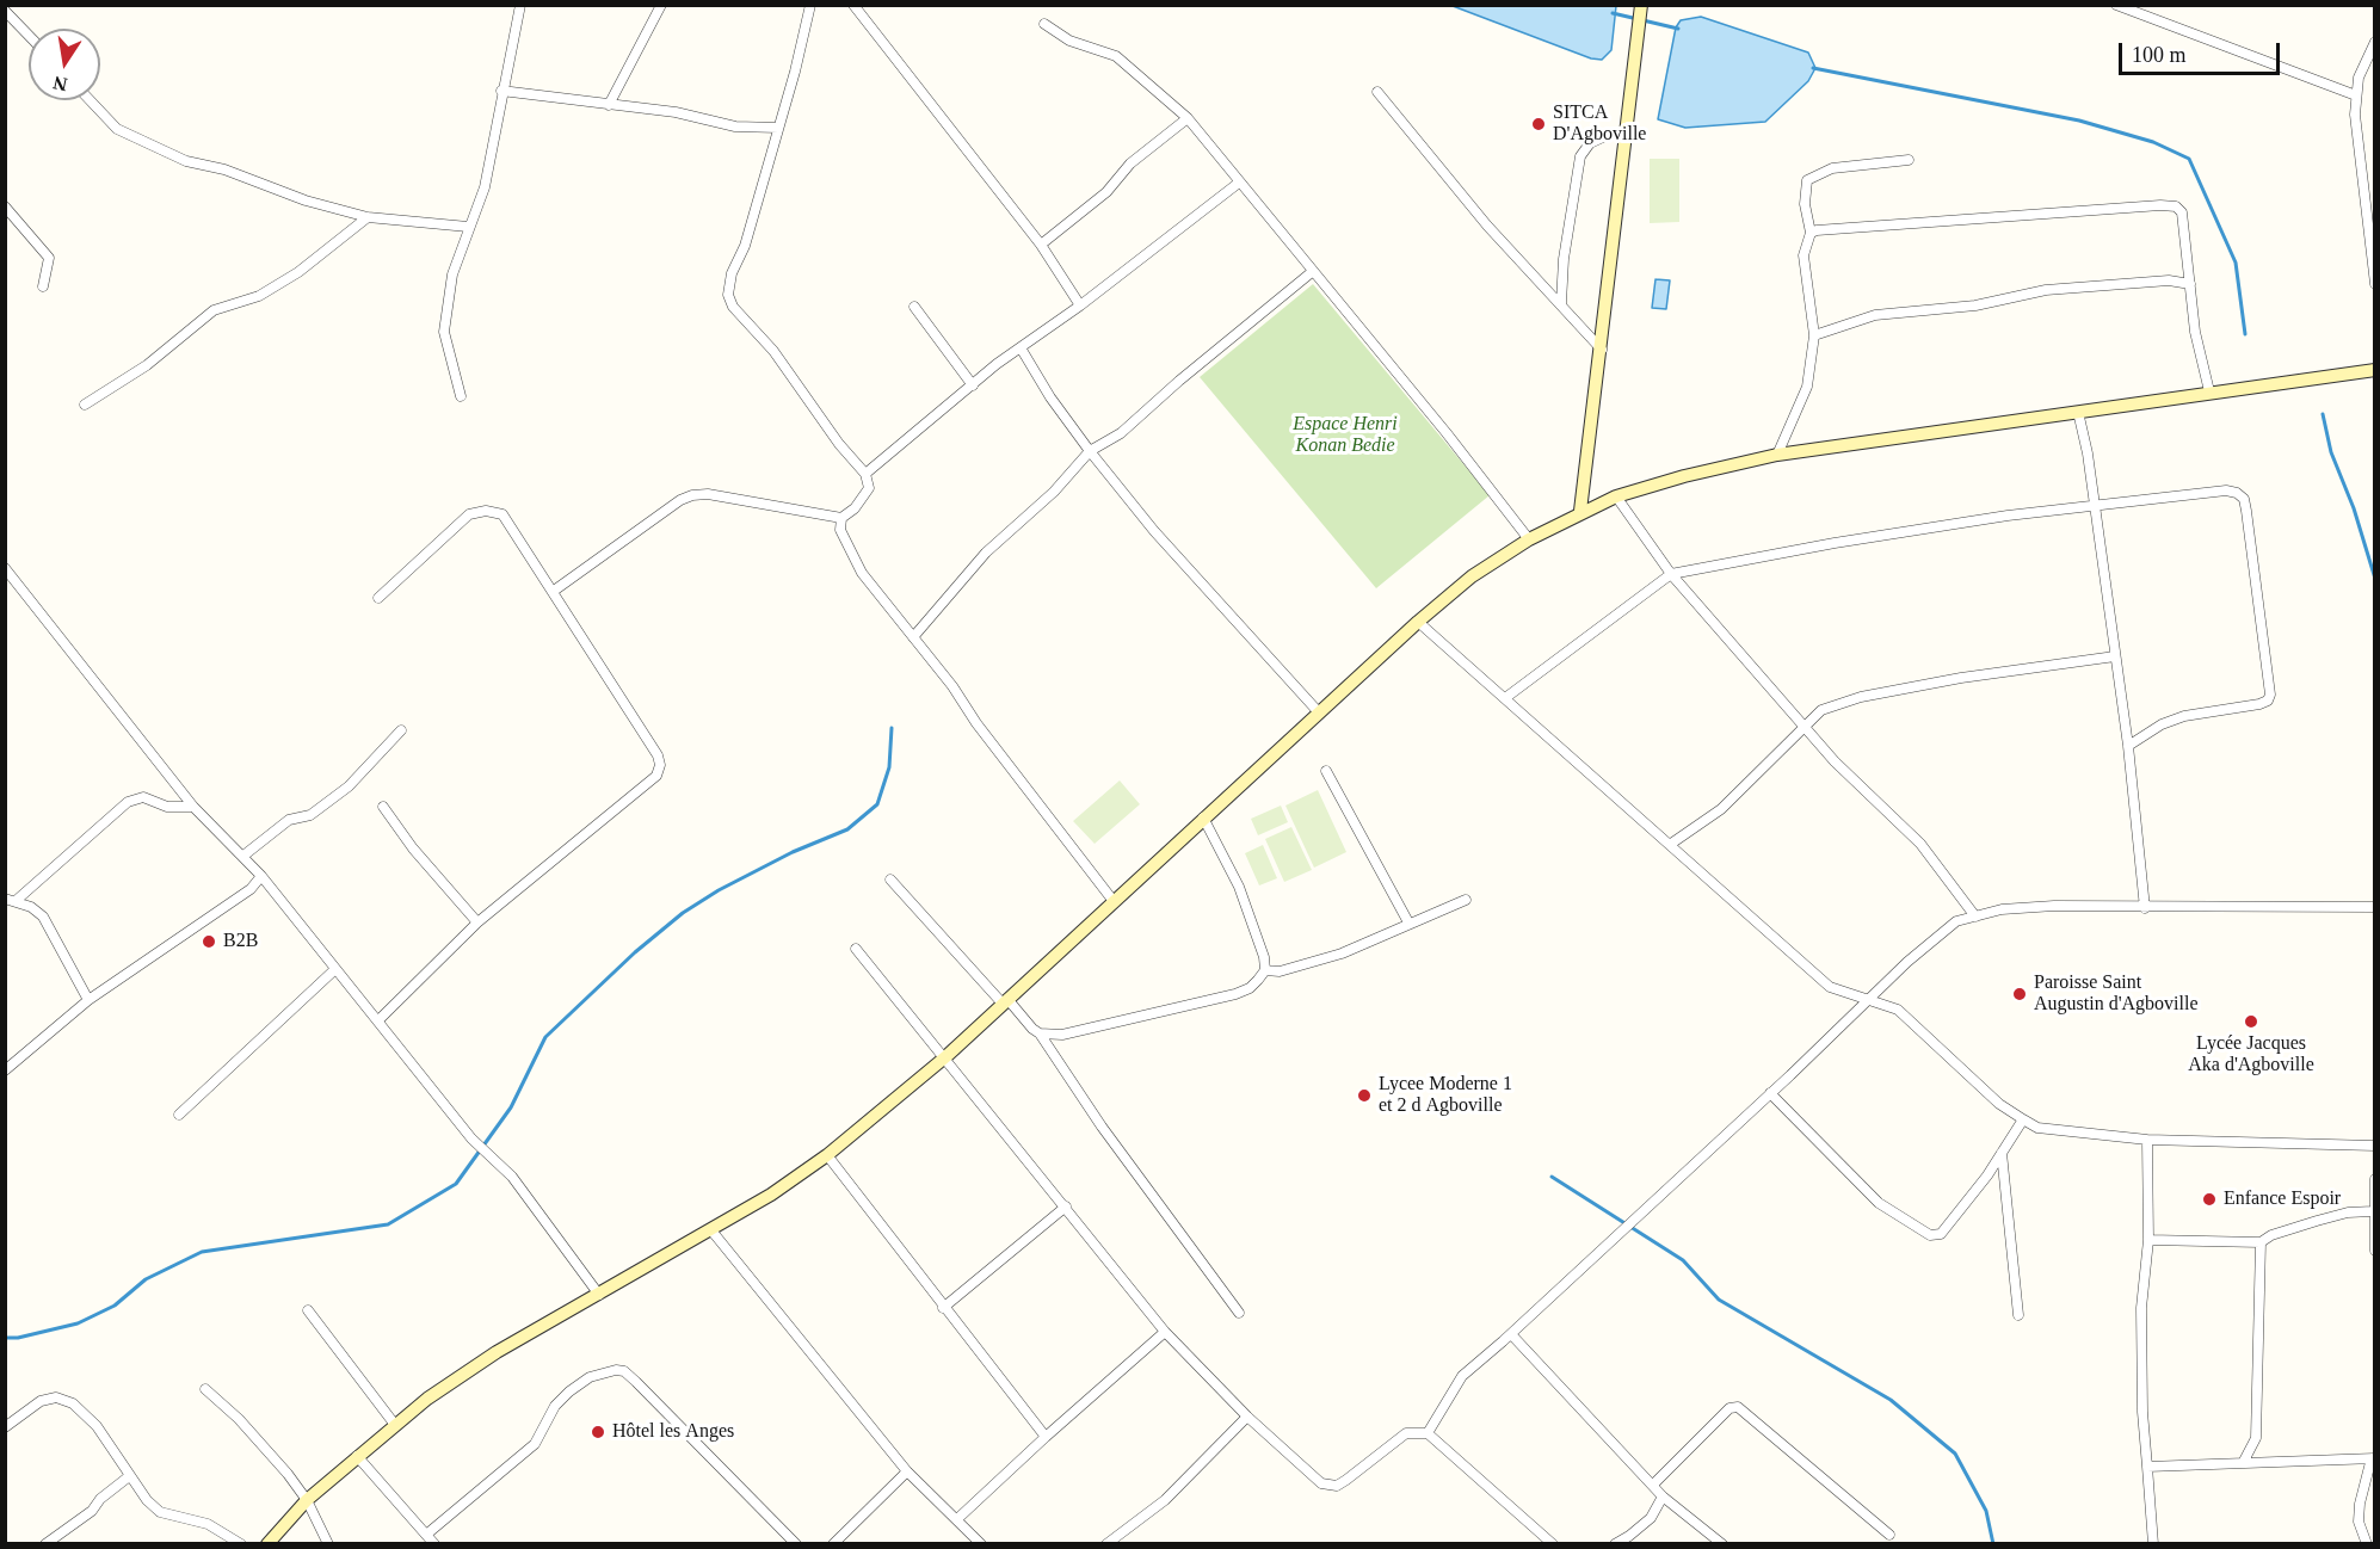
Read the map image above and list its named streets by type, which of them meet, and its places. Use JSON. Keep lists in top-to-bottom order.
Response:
{
  "parks": ["Espace Henri Konan Bedie"],
  "places": [
    "SITCA D'Agboville",
    "B2B",
    "Paroisse Saint Augustin d'Agboville",
    "Lycée Jacques Aka d'Agboville",
    "Lycee Moderne 1 et 2 d Agboville",
    "Enfance Espoir",
    "Hôtel les Anges"
  ],
  "scale_bar": "100 m",
  "north": "bottom"
}
